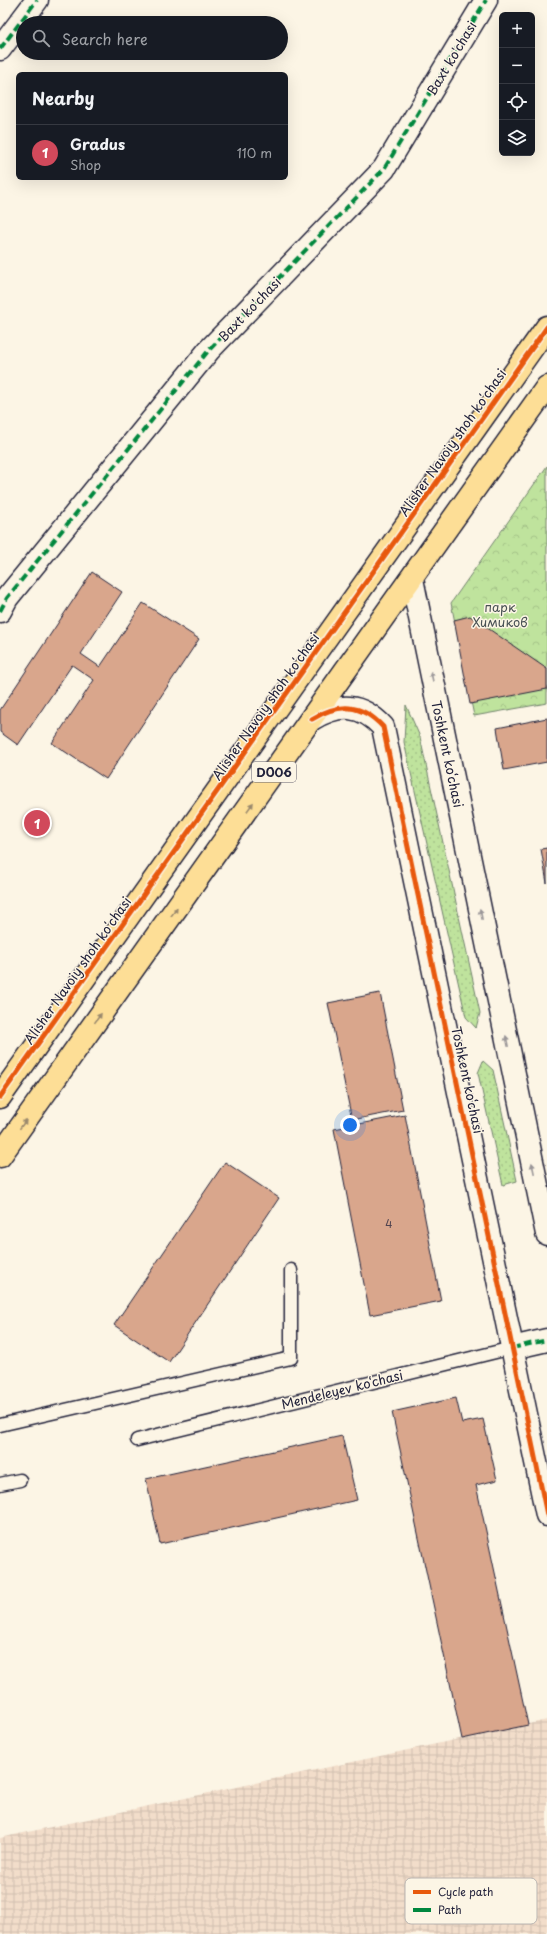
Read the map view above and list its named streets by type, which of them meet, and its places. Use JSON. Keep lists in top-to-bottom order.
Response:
{
  "streets": {
    "main road": ["Alisher Navoiy shoh koʻchasi", "D006"],
    "street": ["Baxt ko'chasi", "Toshkent ko‘chasi", "Mendeleyev ko‘chasi"]
  },
  "crossings": [
    ["Toshkent ko‘chasi", "D006"],
    ["Toshkent ko‘chasi", "Mendeleyev ko‘chasi"]
  ],
  "parks": ["парк Химиков"],
  "house_numbers": ["4"],
  "legend": ["Cycle path", "Path"],
  "page": {
    "map_buttons": ["+", "−"],
    "search": "Search here",
    "heading": "Nearby",
    "list": [
      {
        "mark": "1",
        "name": "Gradus",
        "note": "Shop",
        "value": "110 m"
      }
    ],
    "pins": "1"
  }
}
